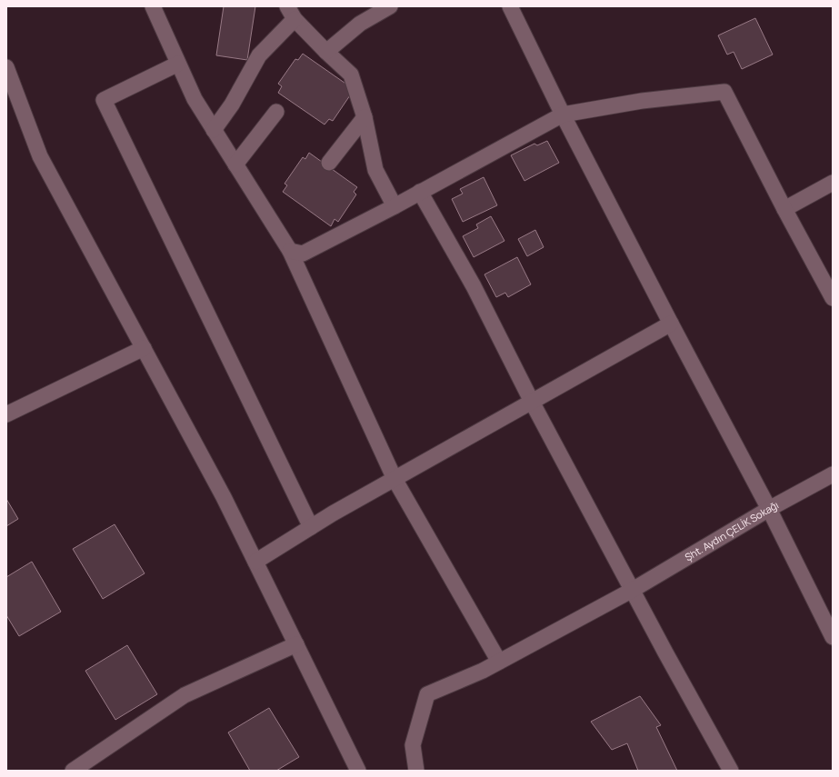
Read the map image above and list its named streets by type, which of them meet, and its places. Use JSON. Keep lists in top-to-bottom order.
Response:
{
  "streets": {
    "street": ["Şht. Aydın ÇELİK Sokağı"]
  }
}
